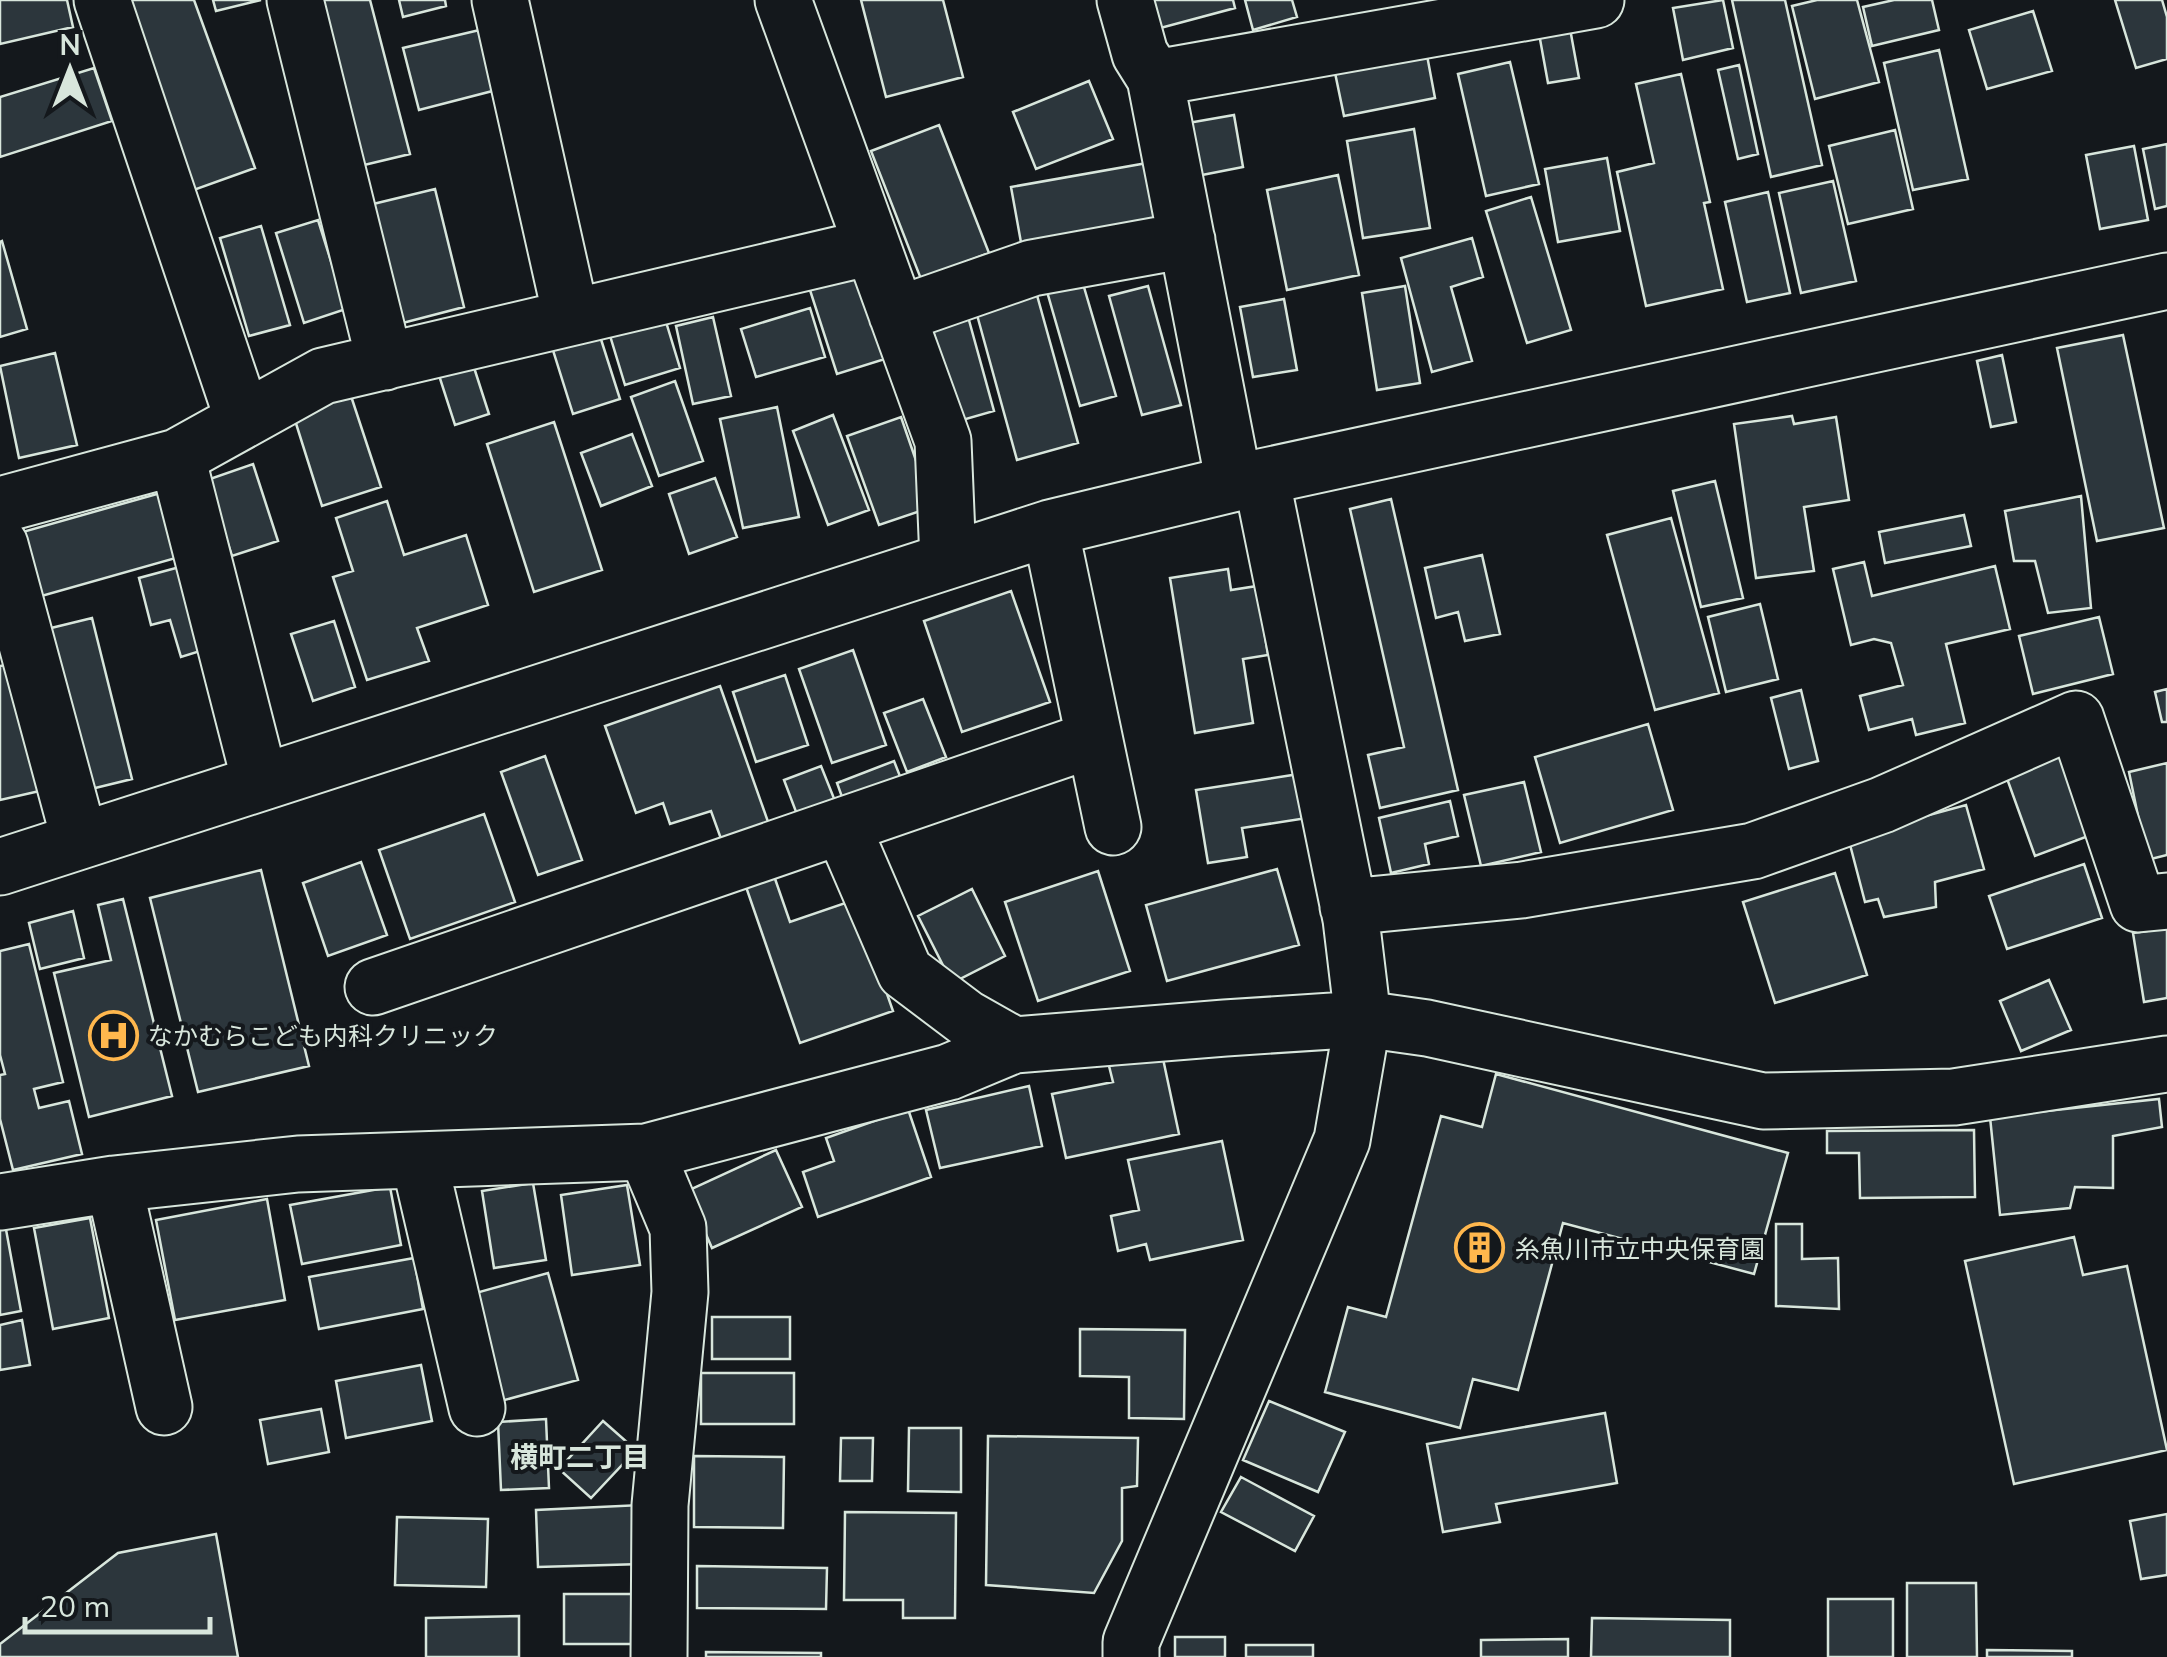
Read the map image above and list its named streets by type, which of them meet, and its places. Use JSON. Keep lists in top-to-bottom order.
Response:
{
  "districts": ["横町二丁目"],
  "places": {
    "hospital": ["なかむらこども内科クリニック"],
    "building": ["糸魚川市立中央保育園"]
  },
  "scale_bar": "20 m",
  "north": "top"
}
